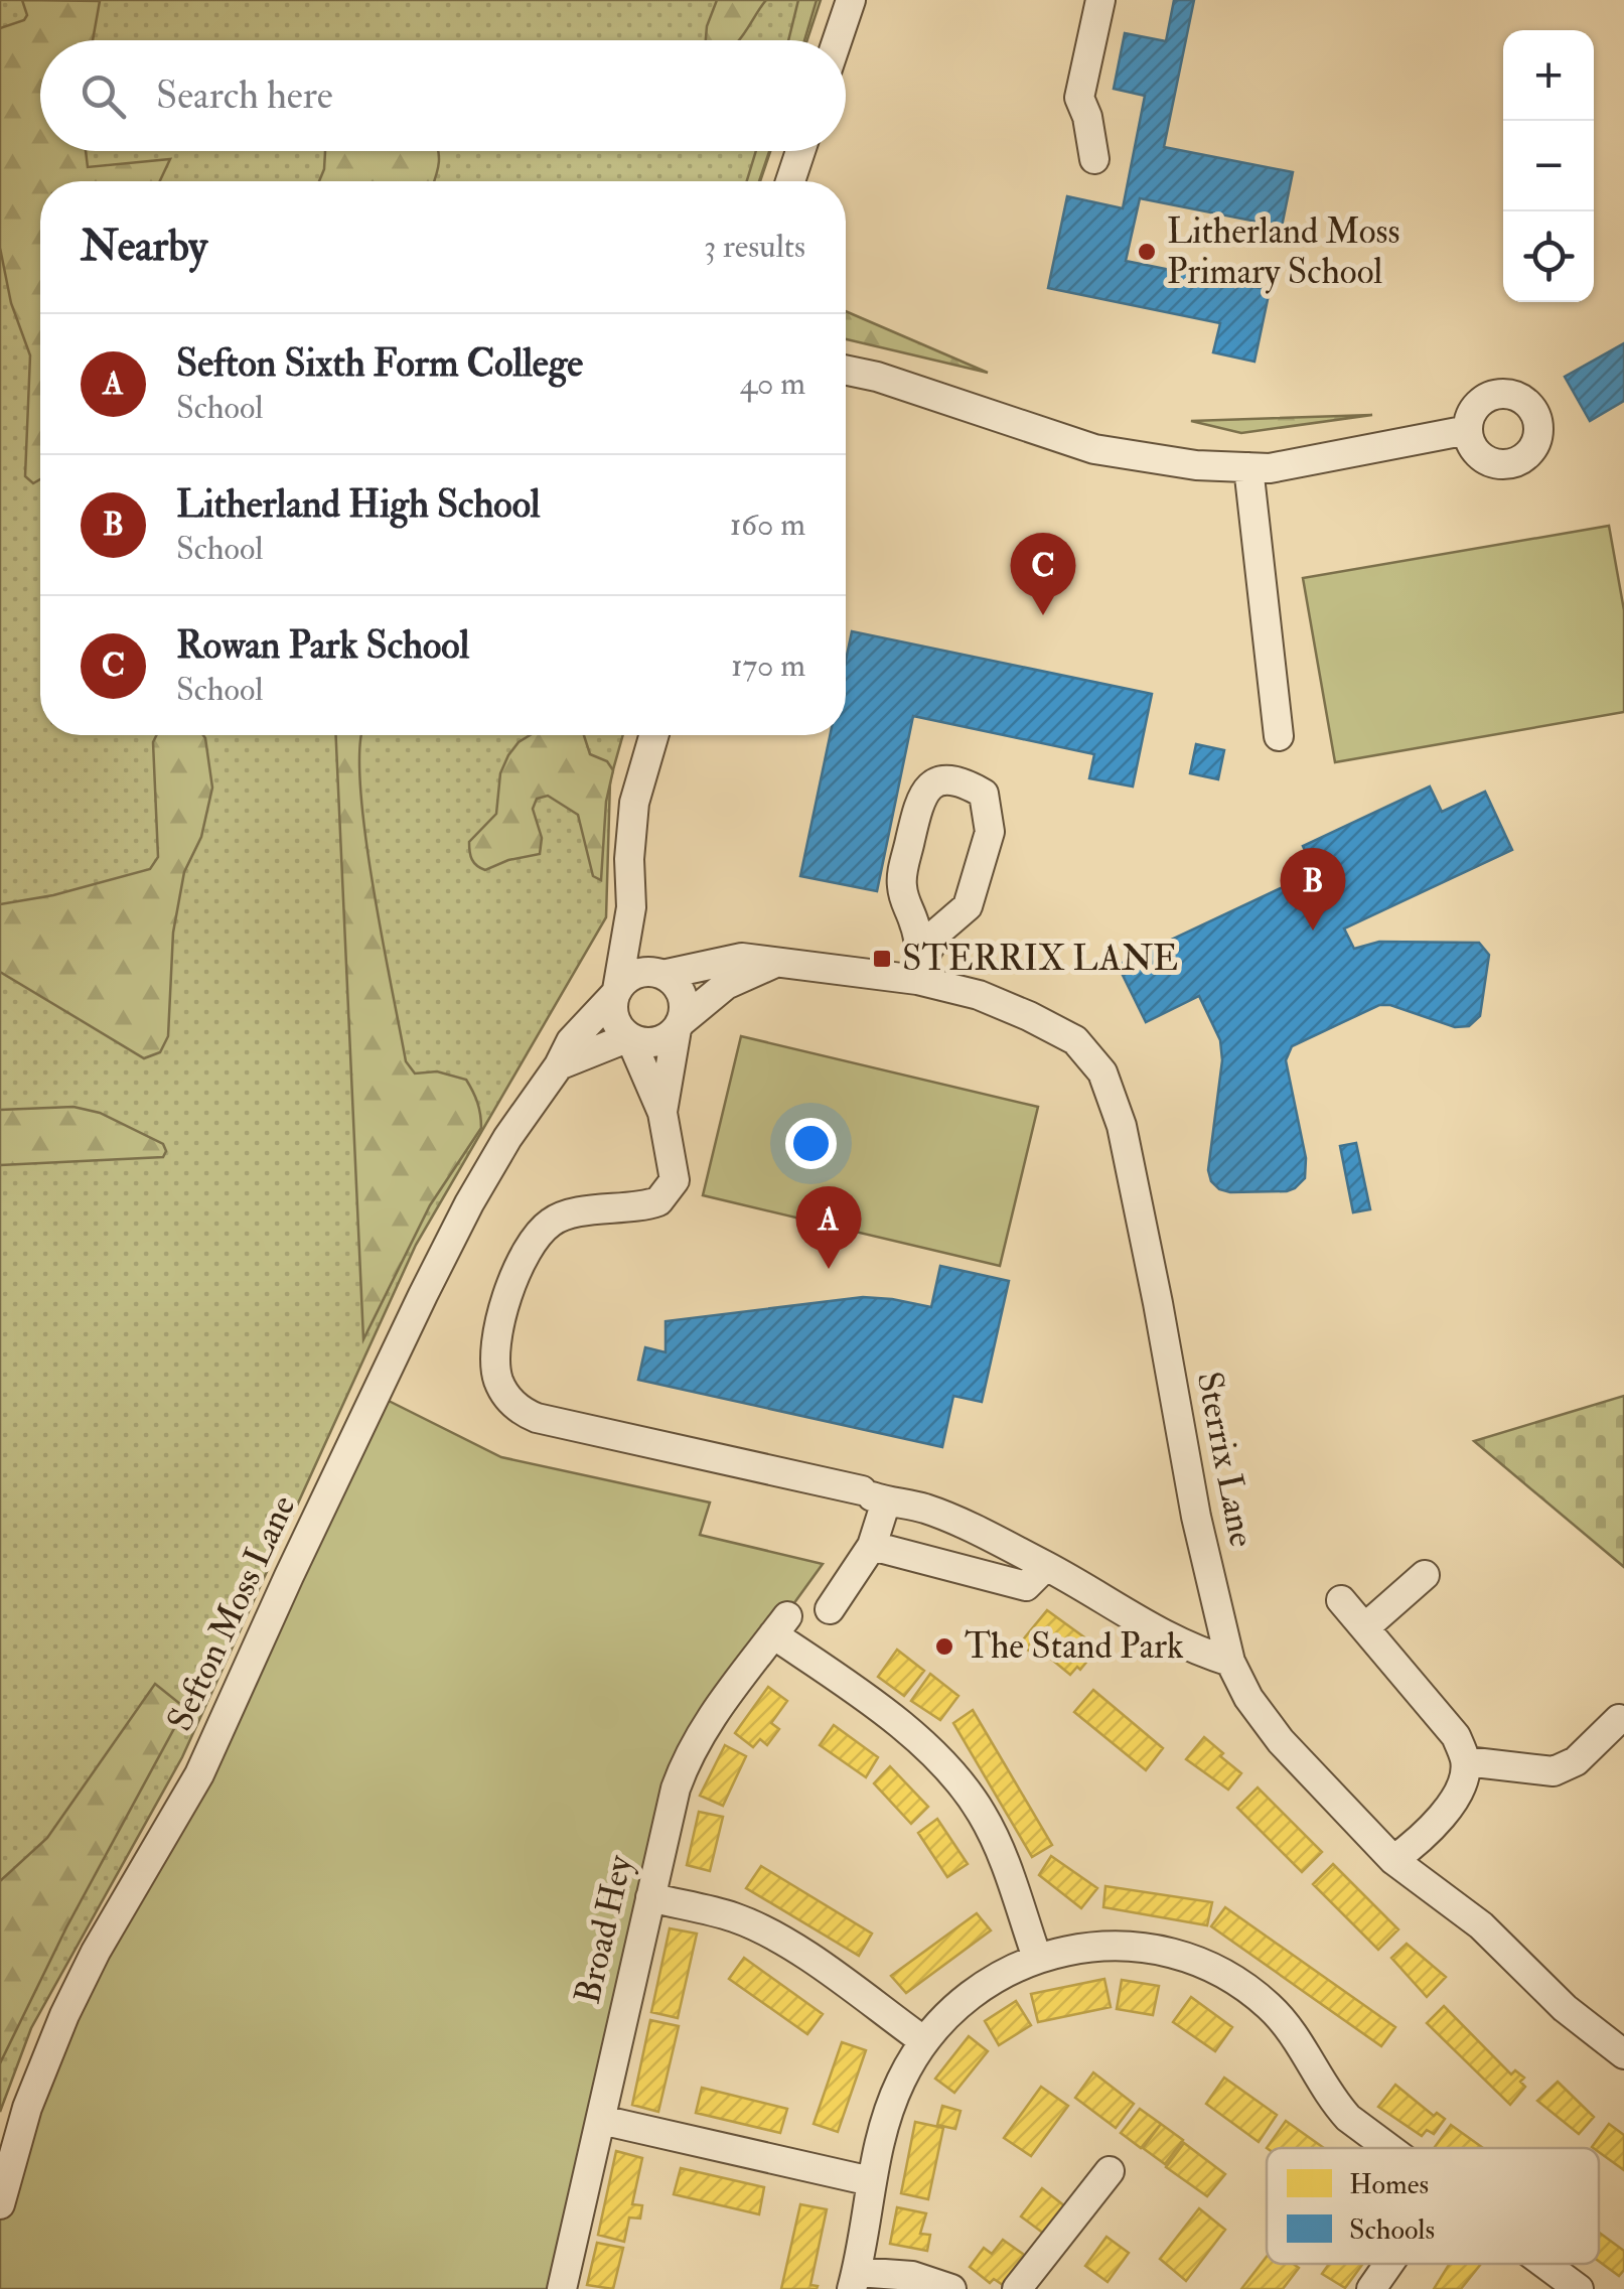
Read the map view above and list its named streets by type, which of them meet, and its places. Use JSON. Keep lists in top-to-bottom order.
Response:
{
  "streets": {
    "street": ["Sterrix Lane", "Sefton Moss Lane", "Broad Hey"]
  },
  "crossings": [
    ["Sterrix Lane", "Sefton Moss Lane"]
  ],
  "places": {
    "other": ["Litherland Moss Primary School", "The Stand Park"],
    "transit": ["STERRIX LANE"]
  },
  "legend": ["Homes", "Schools"],
  "page": {
    "map_buttons": ["+", "−"],
    "search": "Search here",
    "heading": ["Nearby", "3 results"],
    "list": [
      {
        "mark": "A",
        "name": "Sefton Sixth Form College",
        "note": "School",
        "value": "40 m"
      },
      {
        "mark": "B",
        "name": "Litherland High School",
        "note": "School",
        "value": "160 m"
      },
      {
        "mark": "C",
        "name": "Rowan Park School",
        "note": "School",
        "value": "170 m"
      }
    ],
    "pins": ["C", "B", "A"]
  }
}
